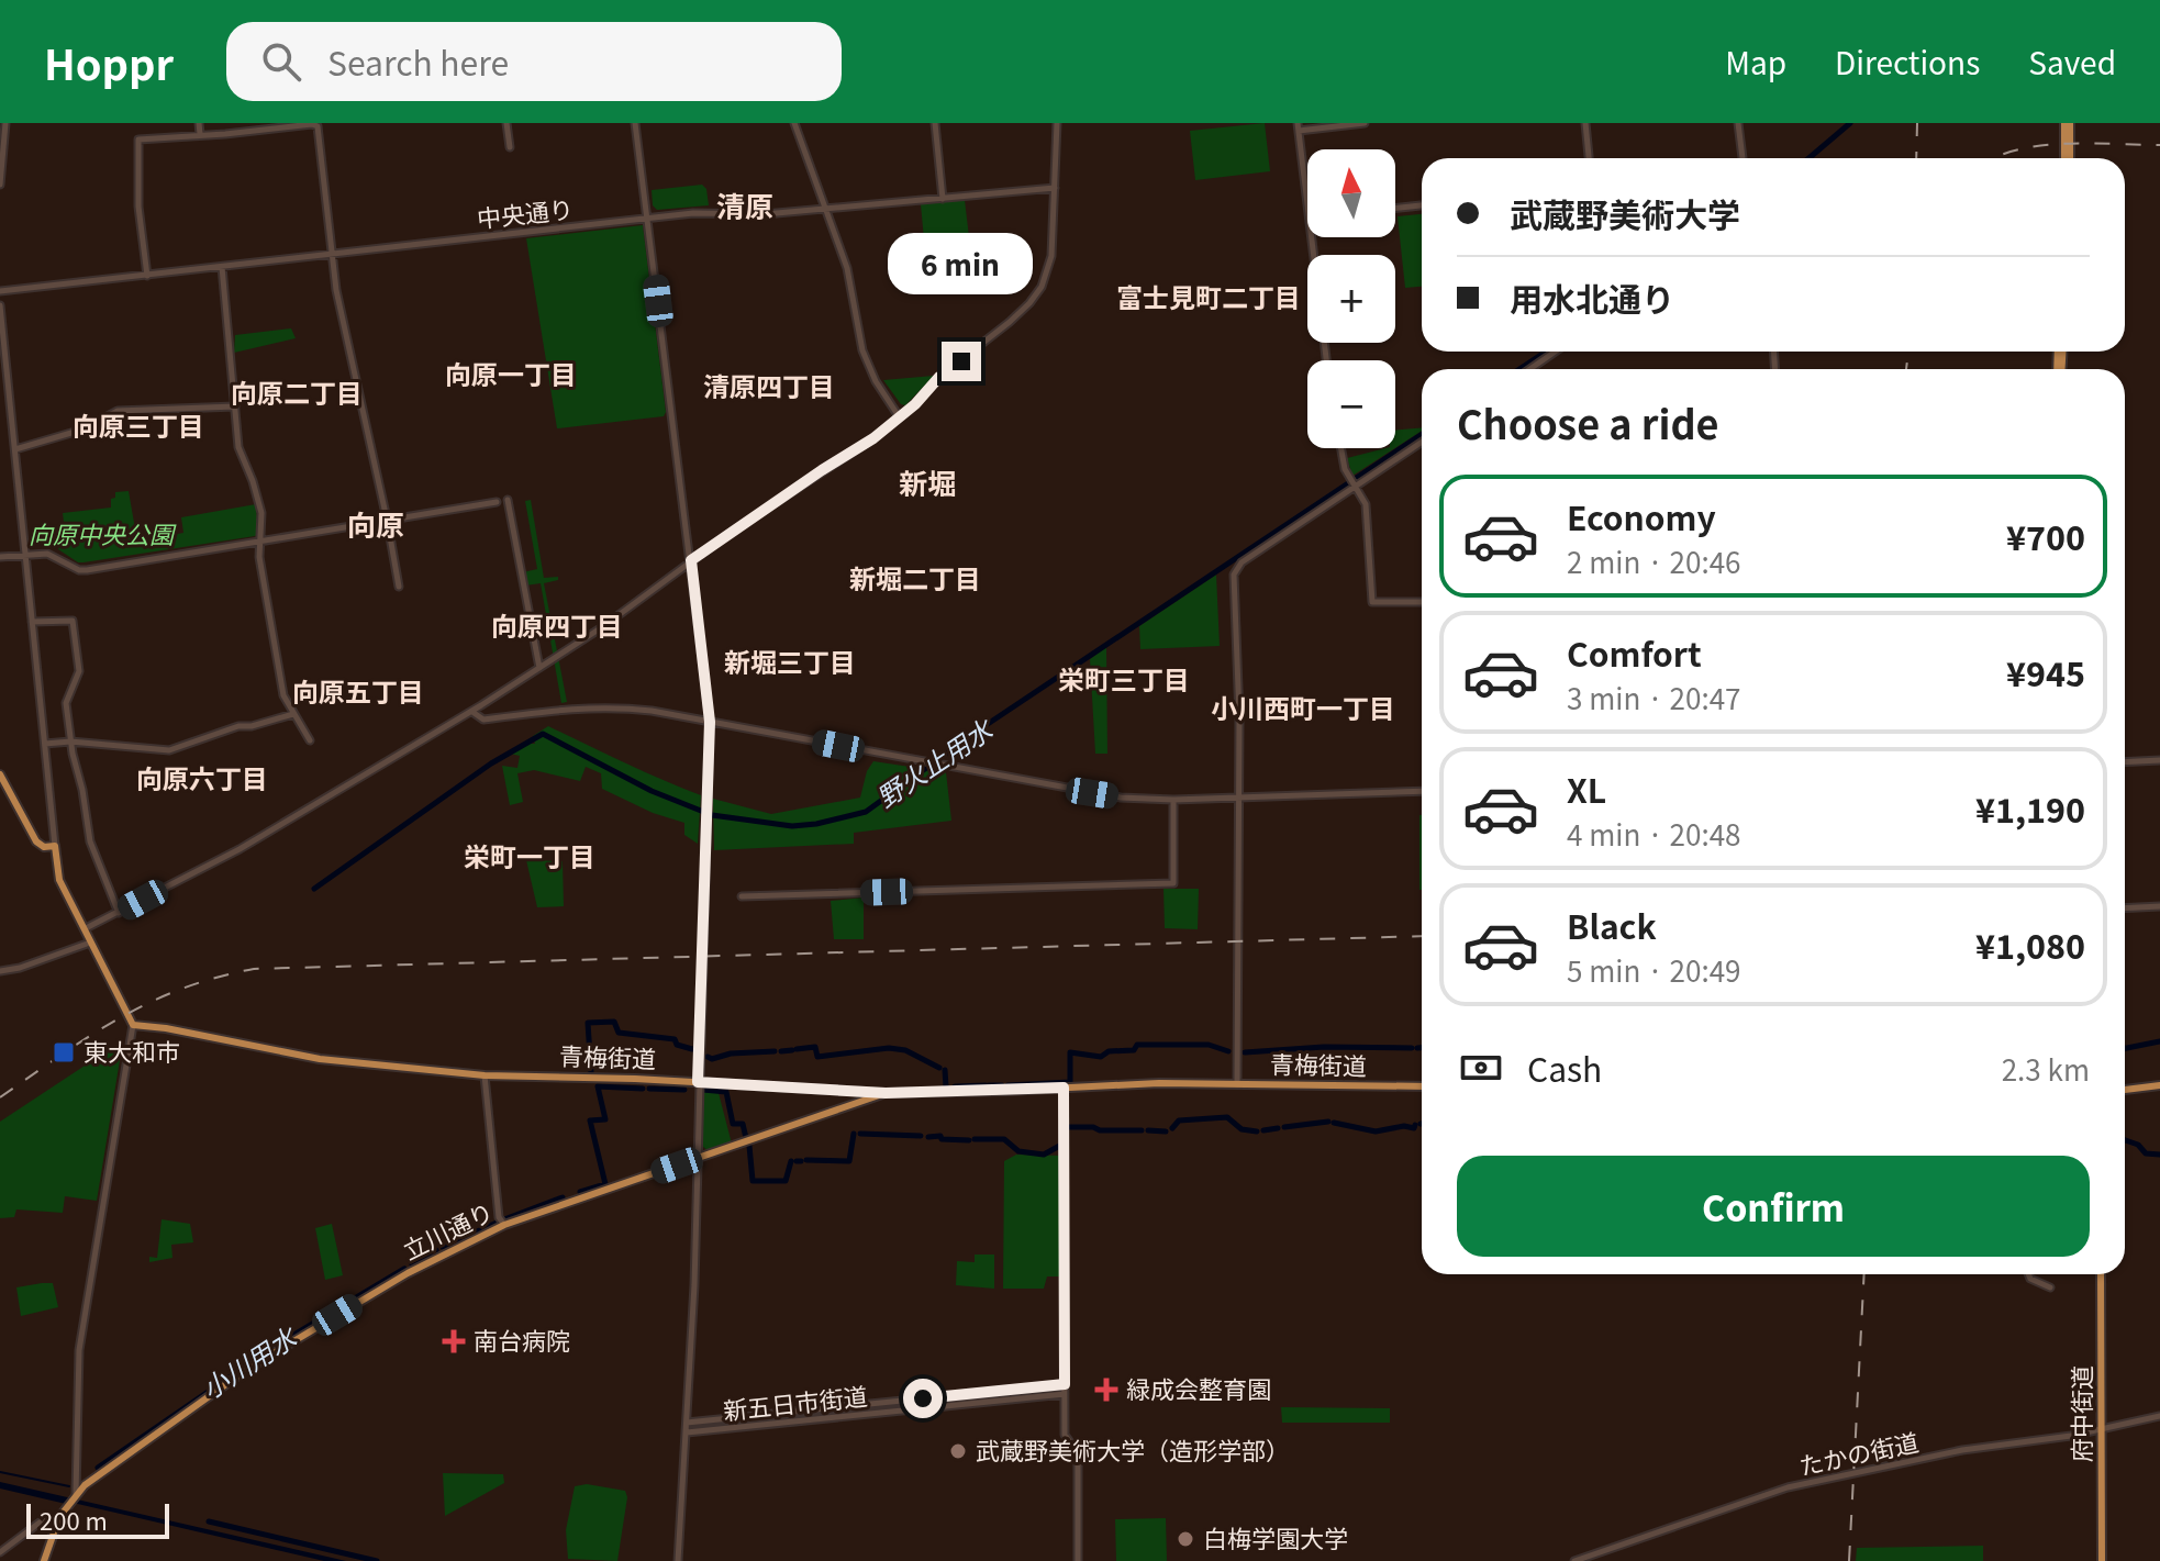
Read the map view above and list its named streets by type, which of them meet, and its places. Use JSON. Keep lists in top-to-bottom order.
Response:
{
  "streets": {
    "main road": ["青梅街道", "立川通り", "府中街道"],
    "street": ["中央通り", "新五日市街道", "たかの街道"]
  },
  "crossings": [
    ["青梅街道", "立川通り"],
    ["府中街道", "たかの街道"]
  ],
  "districts": [
    "清原",
    "富士見町二丁目",
    "向原一丁目",
    "清原四丁目",
    "向原二丁目",
    "向原三丁目",
    "新堀",
    "向原",
    "新堀二丁目",
    "向原四丁目",
    "新堀三丁目",
    "栄町三丁目",
    "向原五丁目",
    "小川西町一丁目",
    "向原六丁目",
    "栄町一丁目"
  ],
  "water": ["野火止用水", "小川用水"],
  "parks": ["向原中央公園"],
  "places": {
    "transit": ["東大和市"],
    "health": ["南台病院", "緑成会整育園"],
    "other": ["武蔵野美術大学（造形学部）", "白梅学園大学"]
  },
  "scale_bar": "200 m",
  "north": "top",
  "page": {
    "header": "Hoppr",
    "search": "Search here",
    "nav": ["Map", "Directions", "Saved"],
    "map_buttons": ["+", "−"],
    "banner": ["武蔵野美術大学", "用水北通り"],
    "bubble": "6 min",
    "heading": "Choose a ride",
    "list": [
      {
        "name": "Economy",
        "note": "2 min · 20:46",
        "value": "¥700"
      },
      {
        "name": "Comfort",
        "note": "3 min · 20:47",
        "value": "¥945"
      },
      {
        "name": "XL",
        "note": "4 min · 20:48",
        "value": "¥1,190"
      },
      {
        "name": "Black",
        "note": "5 min · 20:49",
        "value": "¥1,080"
      }
    ],
    "pay": ["Cash", "2.3 km"],
    "buttons": "Confirm",
    "scale": "200 m"
  }
}
